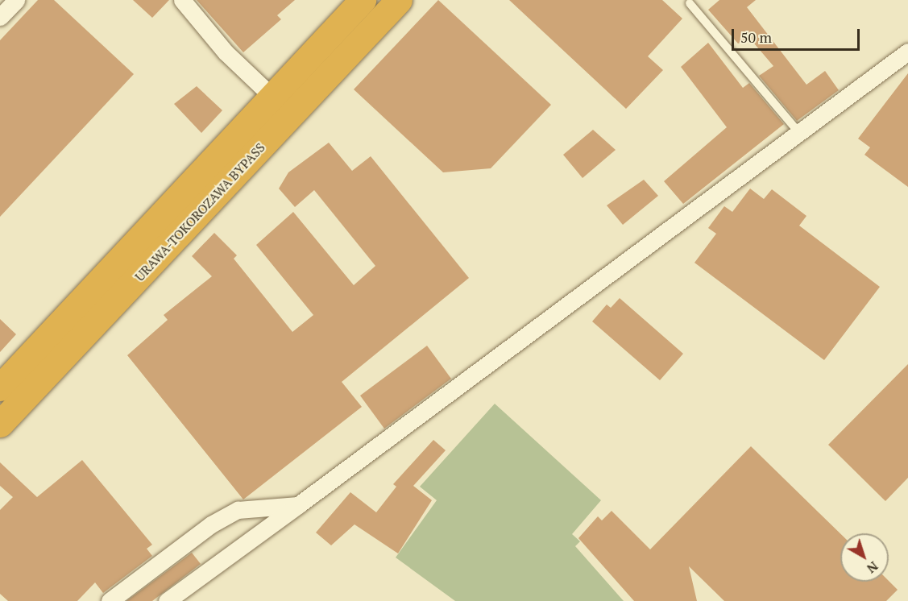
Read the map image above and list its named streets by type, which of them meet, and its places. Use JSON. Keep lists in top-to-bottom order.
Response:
{
  "streets": {
    "highway": ["URAWA-TOKOROZAWA BYPASS"]
  },
  "scale_bar": "50 m",
  "north": "bottom right"
}
